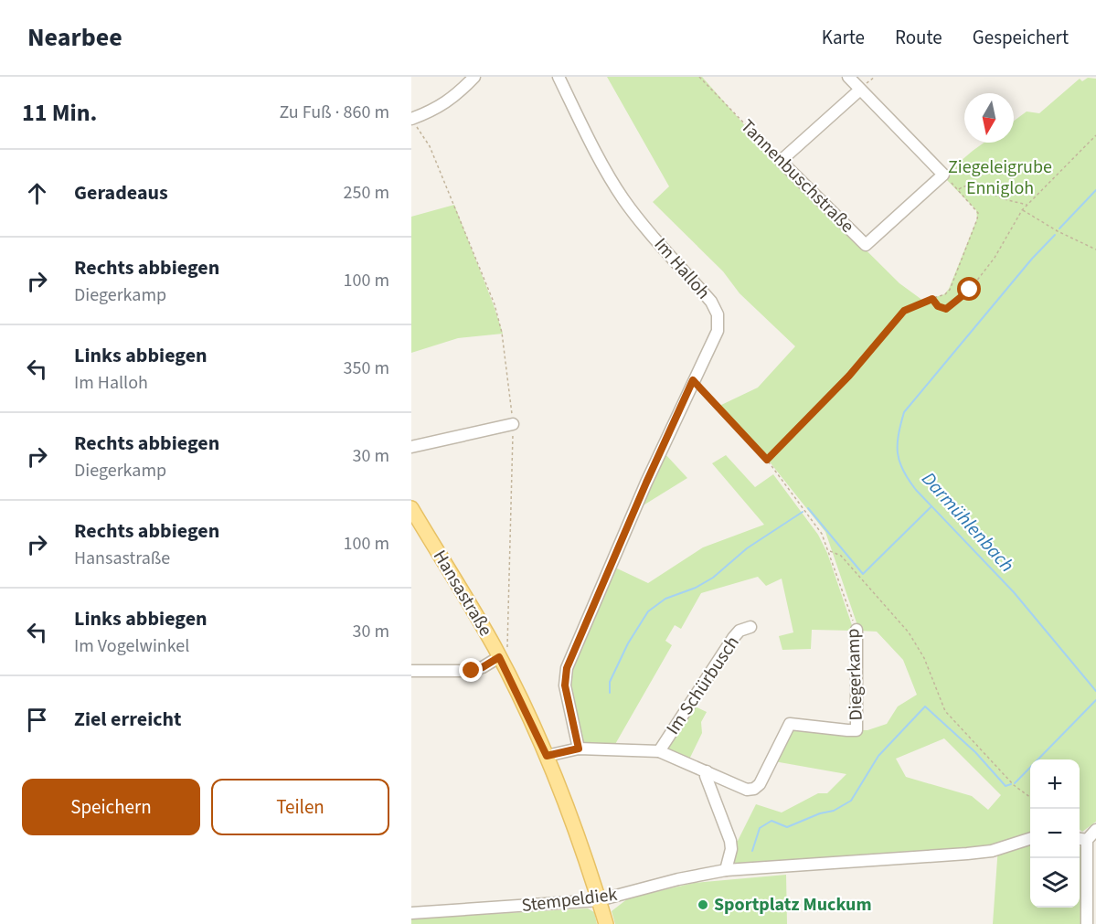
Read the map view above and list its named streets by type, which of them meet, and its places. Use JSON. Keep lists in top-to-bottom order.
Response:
{
  "streets": {
    "main road": ["Hansastraße"],
    "street": [
      "Tannenbuschstraße",
      "Im Halloh",
      "Diegerkamp",
      "Im Schürbusch",
      "Stempeldiek"
    ]
  },
  "crossings": [
    ["Im Halloh", "Diegerkamp"],
    ["Hansastraße", "Diegerkamp"],
    ["Hansastraße", "Stempeldiek"],
    ["Diegerkamp", "Im Schürbusch"]
  ],
  "water": ["Darmühlenbach"],
  "parks": ["Ziegeleigrube Ennigloh"],
  "places": ["Sportplatz Muckum"],
  "north": "bottom",
  "page": {
    "header": "Nearbee",
    "nav": ["Karte", "Route", "Gespeichert"],
    "heading": ["11 Min.", "Zu Fuß · 860 m"],
    "list": [
      ["Geradeaus", "250 m"],
      ["Rechts abbiegen", "Diegerkamp", "100 m"],
      ["Links abbiegen", "Im Halloh", "350 m"],
      ["Rechts abbiegen", "Diegerkamp", "30 m"],
      ["Rechts abbiegen", "Hansastraße", "100 m"],
      ["Links abbiegen", "Im Vogelwinkel", "30 m"],
      "Ziel erreicht"
    ],
    "map_buttons": ["+", "−"],
    "buttons": ["Speichern", "Teilen"]
  }
}
